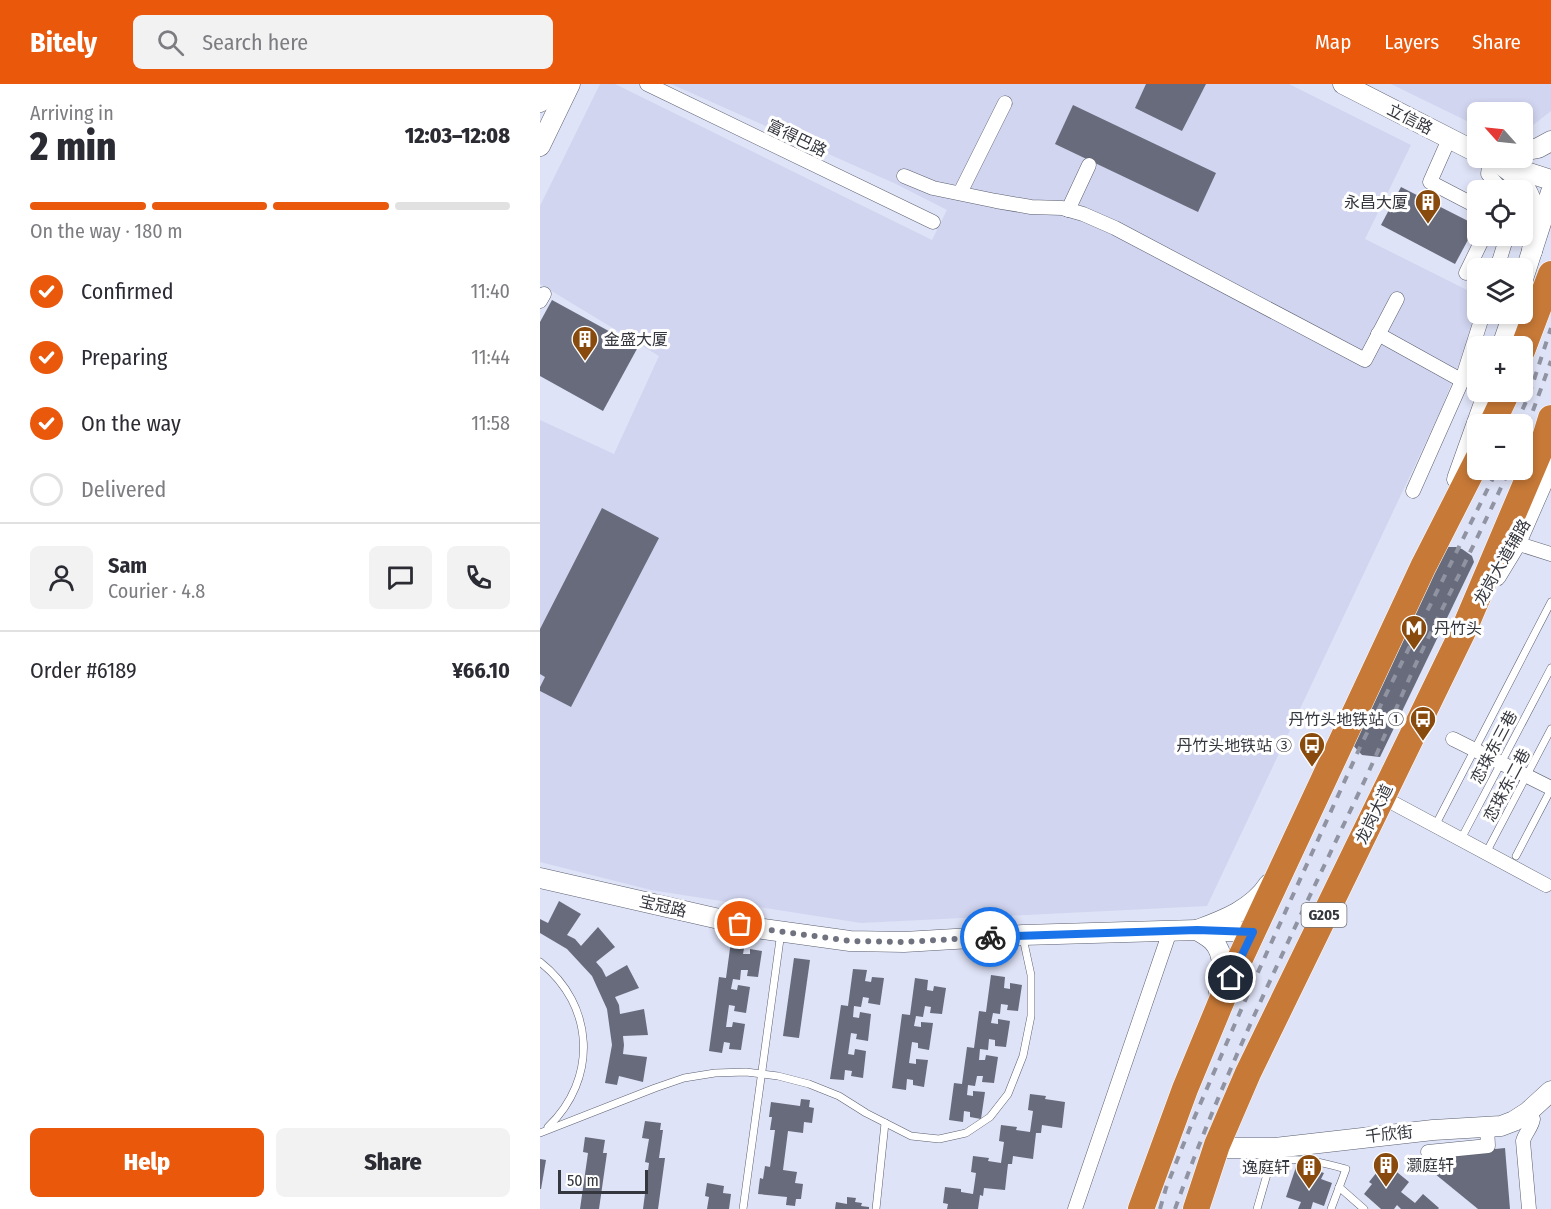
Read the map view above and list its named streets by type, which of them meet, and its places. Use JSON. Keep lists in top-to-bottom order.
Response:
{
  "streets": {
    "highway": ["龙岗大道", "G205"],
    "street": [
      "立信路",
      "富得巴路",
      "龙岗大道辅路",
      "宝冠路",
      "千欣街"
    ],
    "lane": ["恋珠东三巷", "恋珠东二巷"]
  },
  "crossings": [
    ["龙岗大道辅路", "龙岗大道"],
    ["龙岗大道", "千欣街"]
  ],
  "places": {
    "building": [
      "永昌大厦",
      "金盛大厦",
      "灏庭轩",
      "逸庭轩"
    ],
    "metro station": ["丹竹头"],
    "bus stop": ["丹竹头地铁站 ①", "丹竹头地铁站 ③"]
  },
  "scale_bar": "50 m",
  "north": "top left",
  "page": {
    "header": "Bitely",
    "search": "Search here",
    "nav": ["Map", "Layers", "Share"],
    "heading": ["2 min", "Arriving in", "12:03–12:08"],
    "panel": [
      "Sam",
      "Courier · 4.8",
      "Order #6189",
      "¥66.10"
    ],
    "map_buttons": ["+", "−"],
    "bar": "On the way · 180 m",
    "list": [
      ["Confirmed", "11:40"],
      ["Preparing", "11:44"],
      ["On the way", "11:58"],
      "Delivered"
    ],
    "buttons": ["Help", "Share"],
    "scale": "50 m"
  }
}
